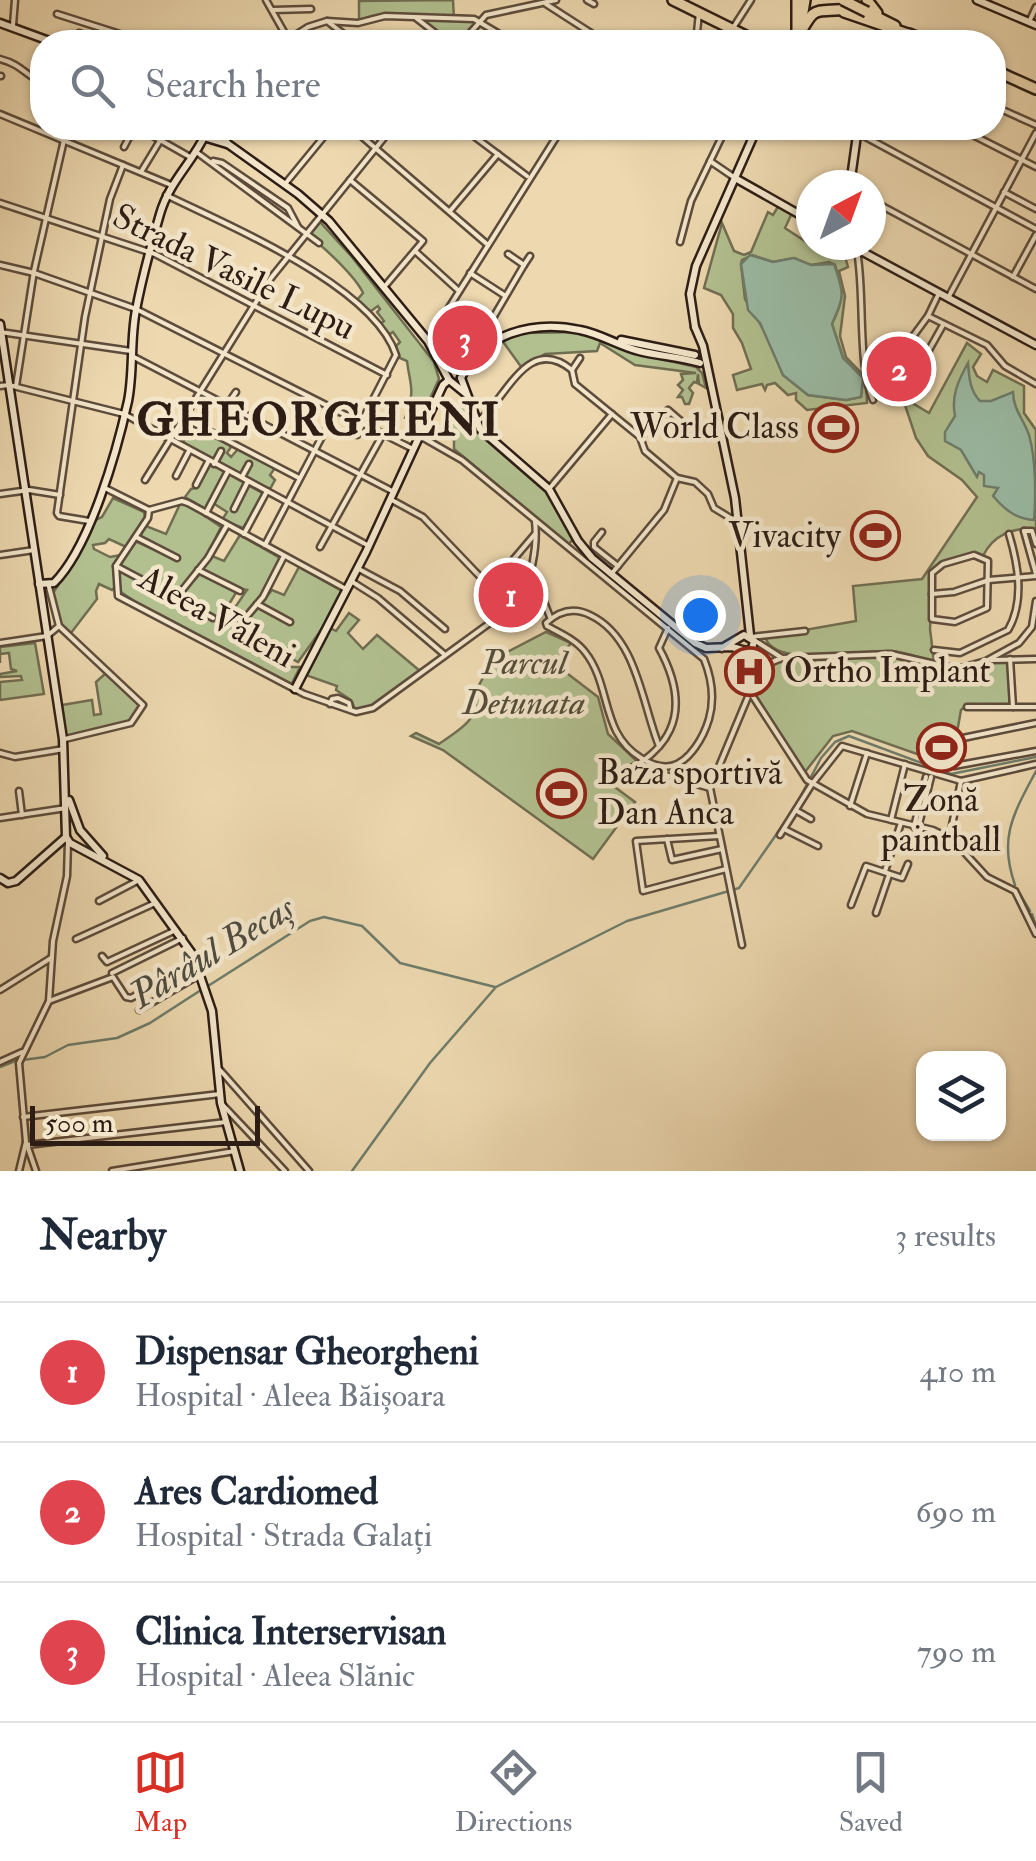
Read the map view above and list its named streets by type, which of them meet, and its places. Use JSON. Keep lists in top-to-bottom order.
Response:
{
  "streets": {
    "street": ["Strada Vasile Lupu", "Aleea Văleni"]
  },
  "districts": ["GHEORGHENI"],
  "water": ["Pârâul Becaș"],
  "parks": ["Parcul Detunata"],
  "places": {
    "sports": [
      "World Class",
      "Vivacity",
      "Zonă paintball",
      "Baza sportivă Dan Anca"
    ],
    "hospital": ["Ortho Implant"]
  },
  "scale_bar": "500 m",
  "north": "top right",
  "page": {
    "search": "Search here",
    "pins": ["3", "2", "1"],
    "scale": "500 m",
    "heading": ["Nearby", "3 results"],
    "list": [
      {
        "mark": "1",
        "name": "Dispensar Gheorgheni",
        "note": "Hospital · Aleea Băișoara",
        "value": "410 m"
      },
      {
        "mark": "2",
        "name": "Ares Cardiomed",
        "note": "Hospital · Strada Galați",
        "value": "690 m"
      },
      {
        "mark": "3",
        "name": "Clinica Interservisan",
        "note": "Hospital · Aleea Slănic",
        "value": "790 m"
      }
    ],
    "nav": ["Map", "Directions", "Saved"]
  }
}
